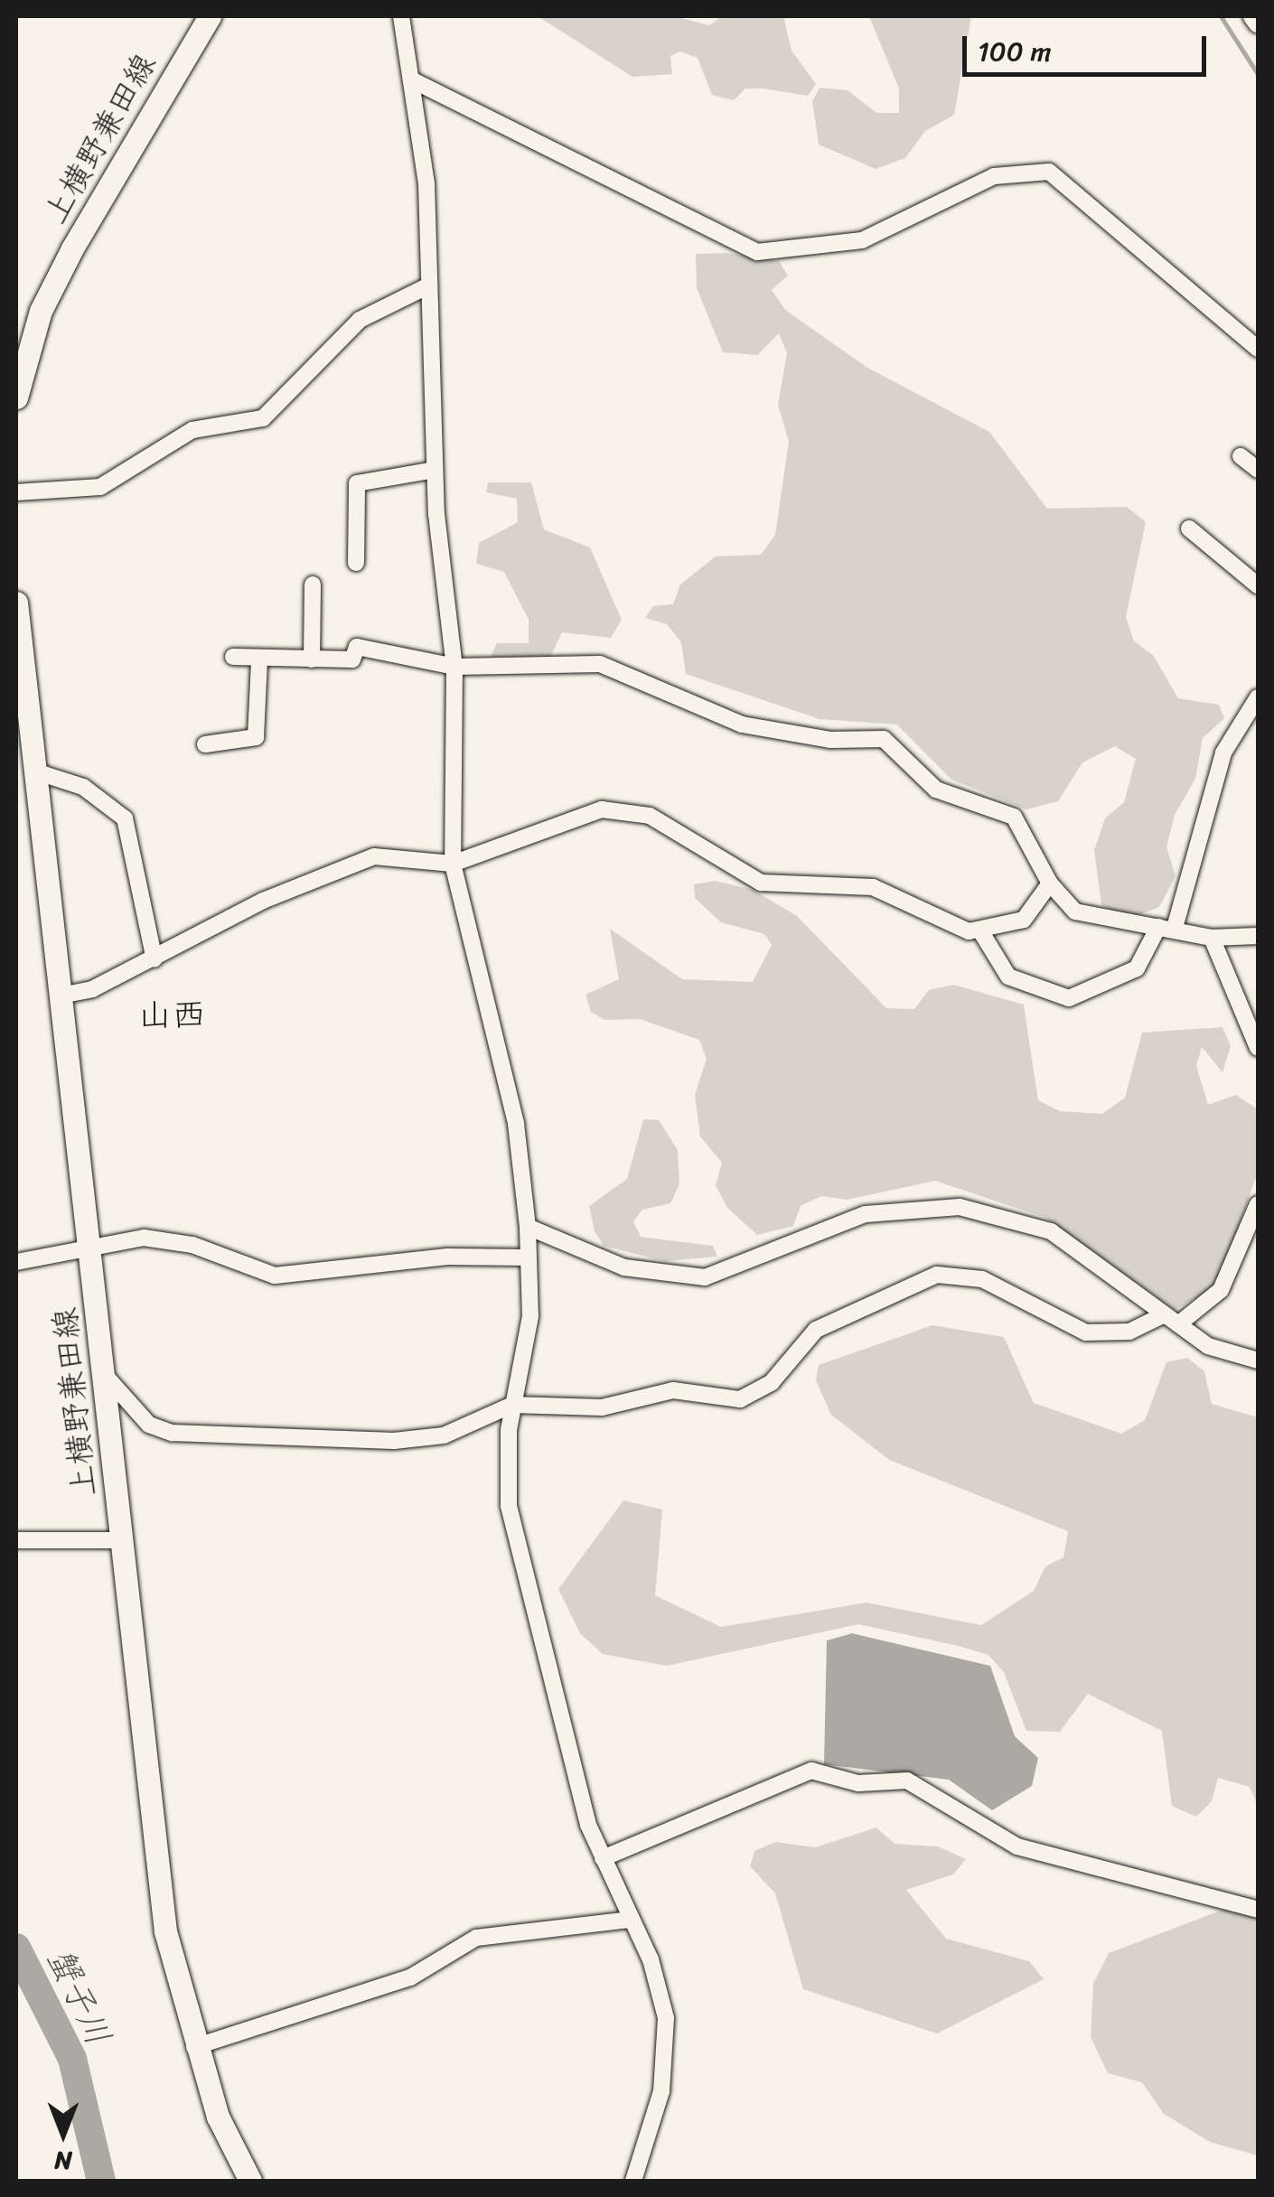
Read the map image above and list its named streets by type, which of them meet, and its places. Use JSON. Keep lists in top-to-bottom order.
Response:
{
  "streets": {
    "main road": ["上横野兼田線"]
  },
  "districts": ["山西"],
  "water": ["蟹子川"],
  "scale_bar": "100 m",
  "north": "bottom"
}
